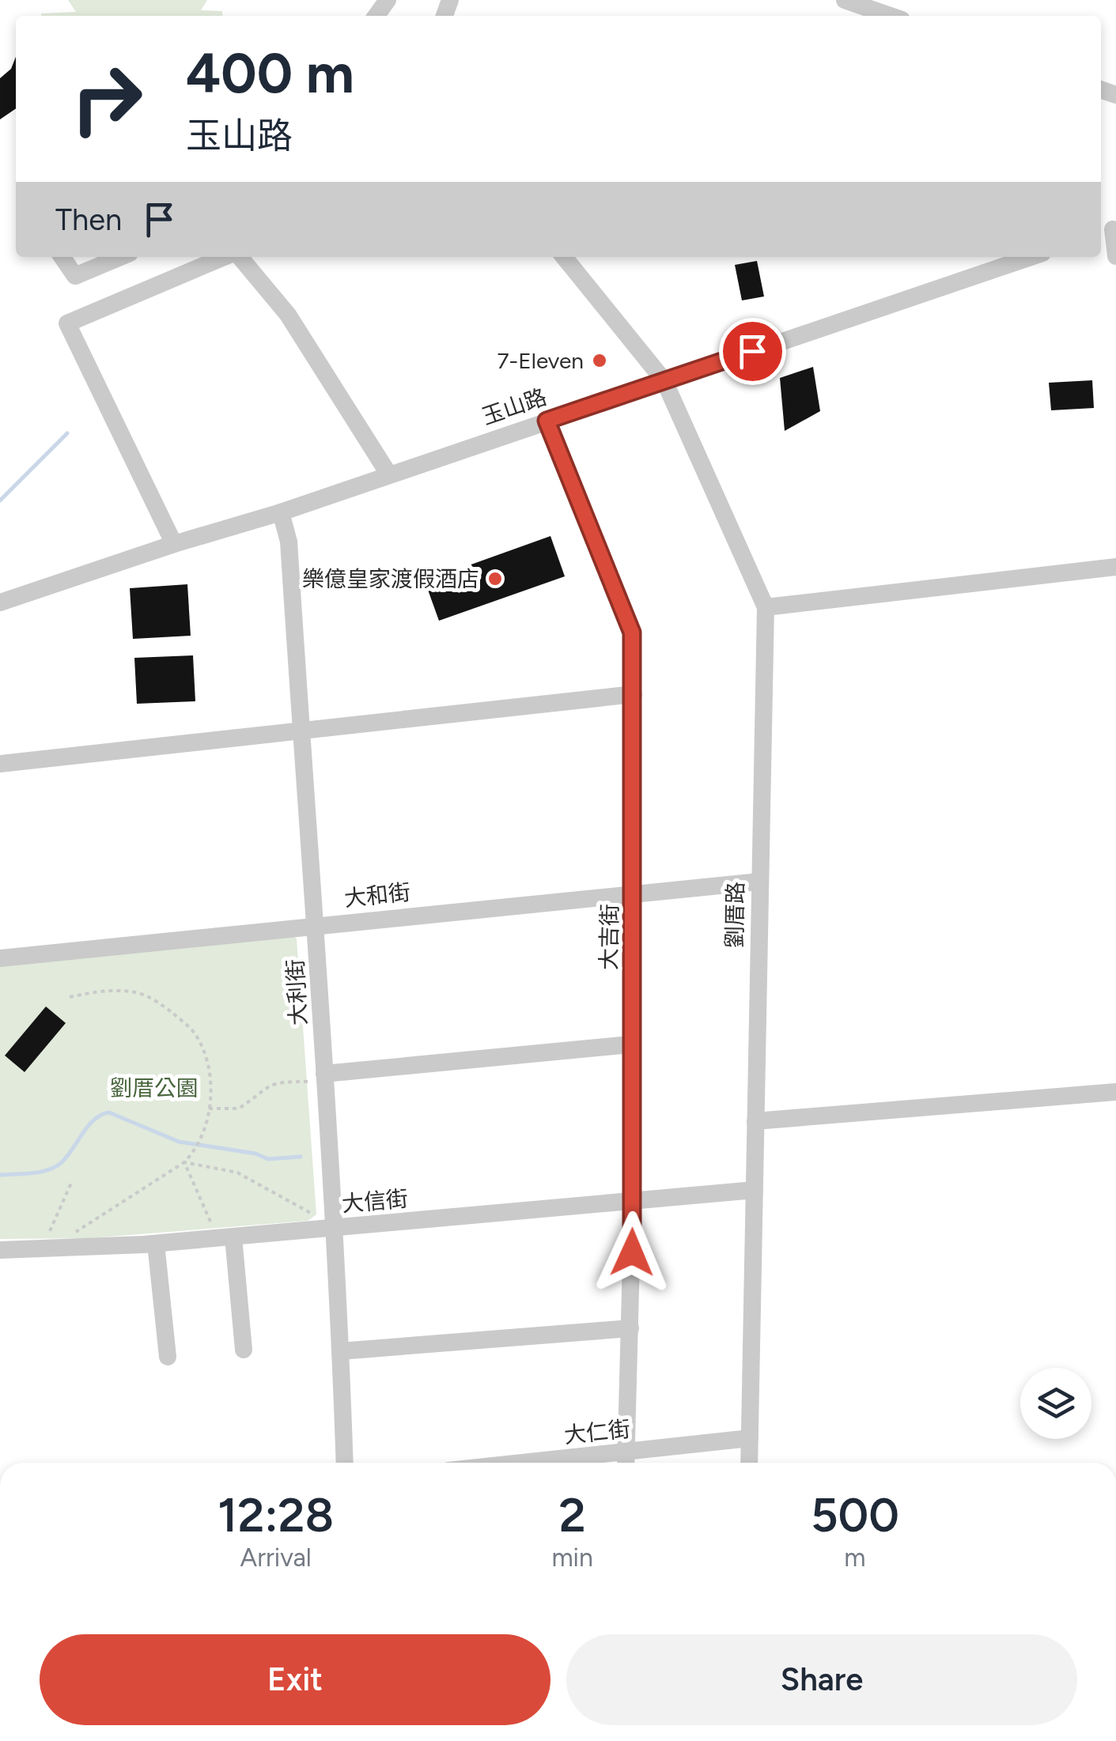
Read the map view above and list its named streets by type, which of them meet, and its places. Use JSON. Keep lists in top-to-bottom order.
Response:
{
  "streets": {
    "street": [
      "玉山路",
      "大和街",
      "劉厝路",
      "大吉街",
      "大利街",
      "大信街",
      "大仁街"
    ]
  },
  "crossings": [
    ["玉山路", "劉厝路"],
    ["玉山路", "大吉街"],
    ["玉山路", "大利街"],
    ["大和街", "劉厝路"],
    ["大和街", "大吉街"],
    ["大和街", "大利街"],
    ["劉厝路", "大信街"],
    ["劉厝路", "大仁街"],
    ["大吉街", "大信街"],
    ["大吉街", "大仁街"],
    ["大利街", "大信街"]
  ],
  "parks": ["劉厝公園"],
  "places": ["7-Eleven", "樂億皇家渡假酒店"],
  "page": {
    "turn": ["400 m", "玉山路"],
    "then": "Then",
    "eta": [
      "12:28",
      "Arrival",
      "2",
      "min",
      "500",
      "m"
    ],
    "buttons": ["Exit", "Share"]
  }
}
